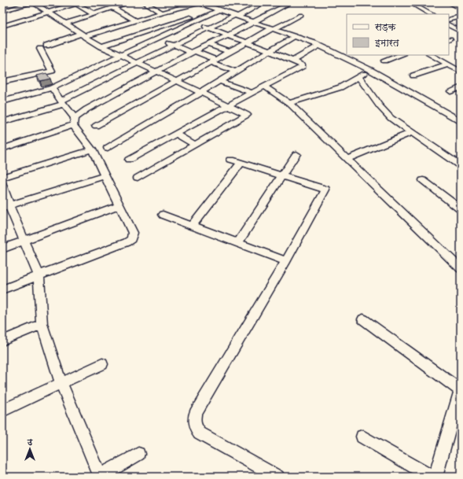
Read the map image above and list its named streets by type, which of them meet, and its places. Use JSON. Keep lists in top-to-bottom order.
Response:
{
  "legend": ["सड़क", "इमारत"],
  "north": "top"
}
